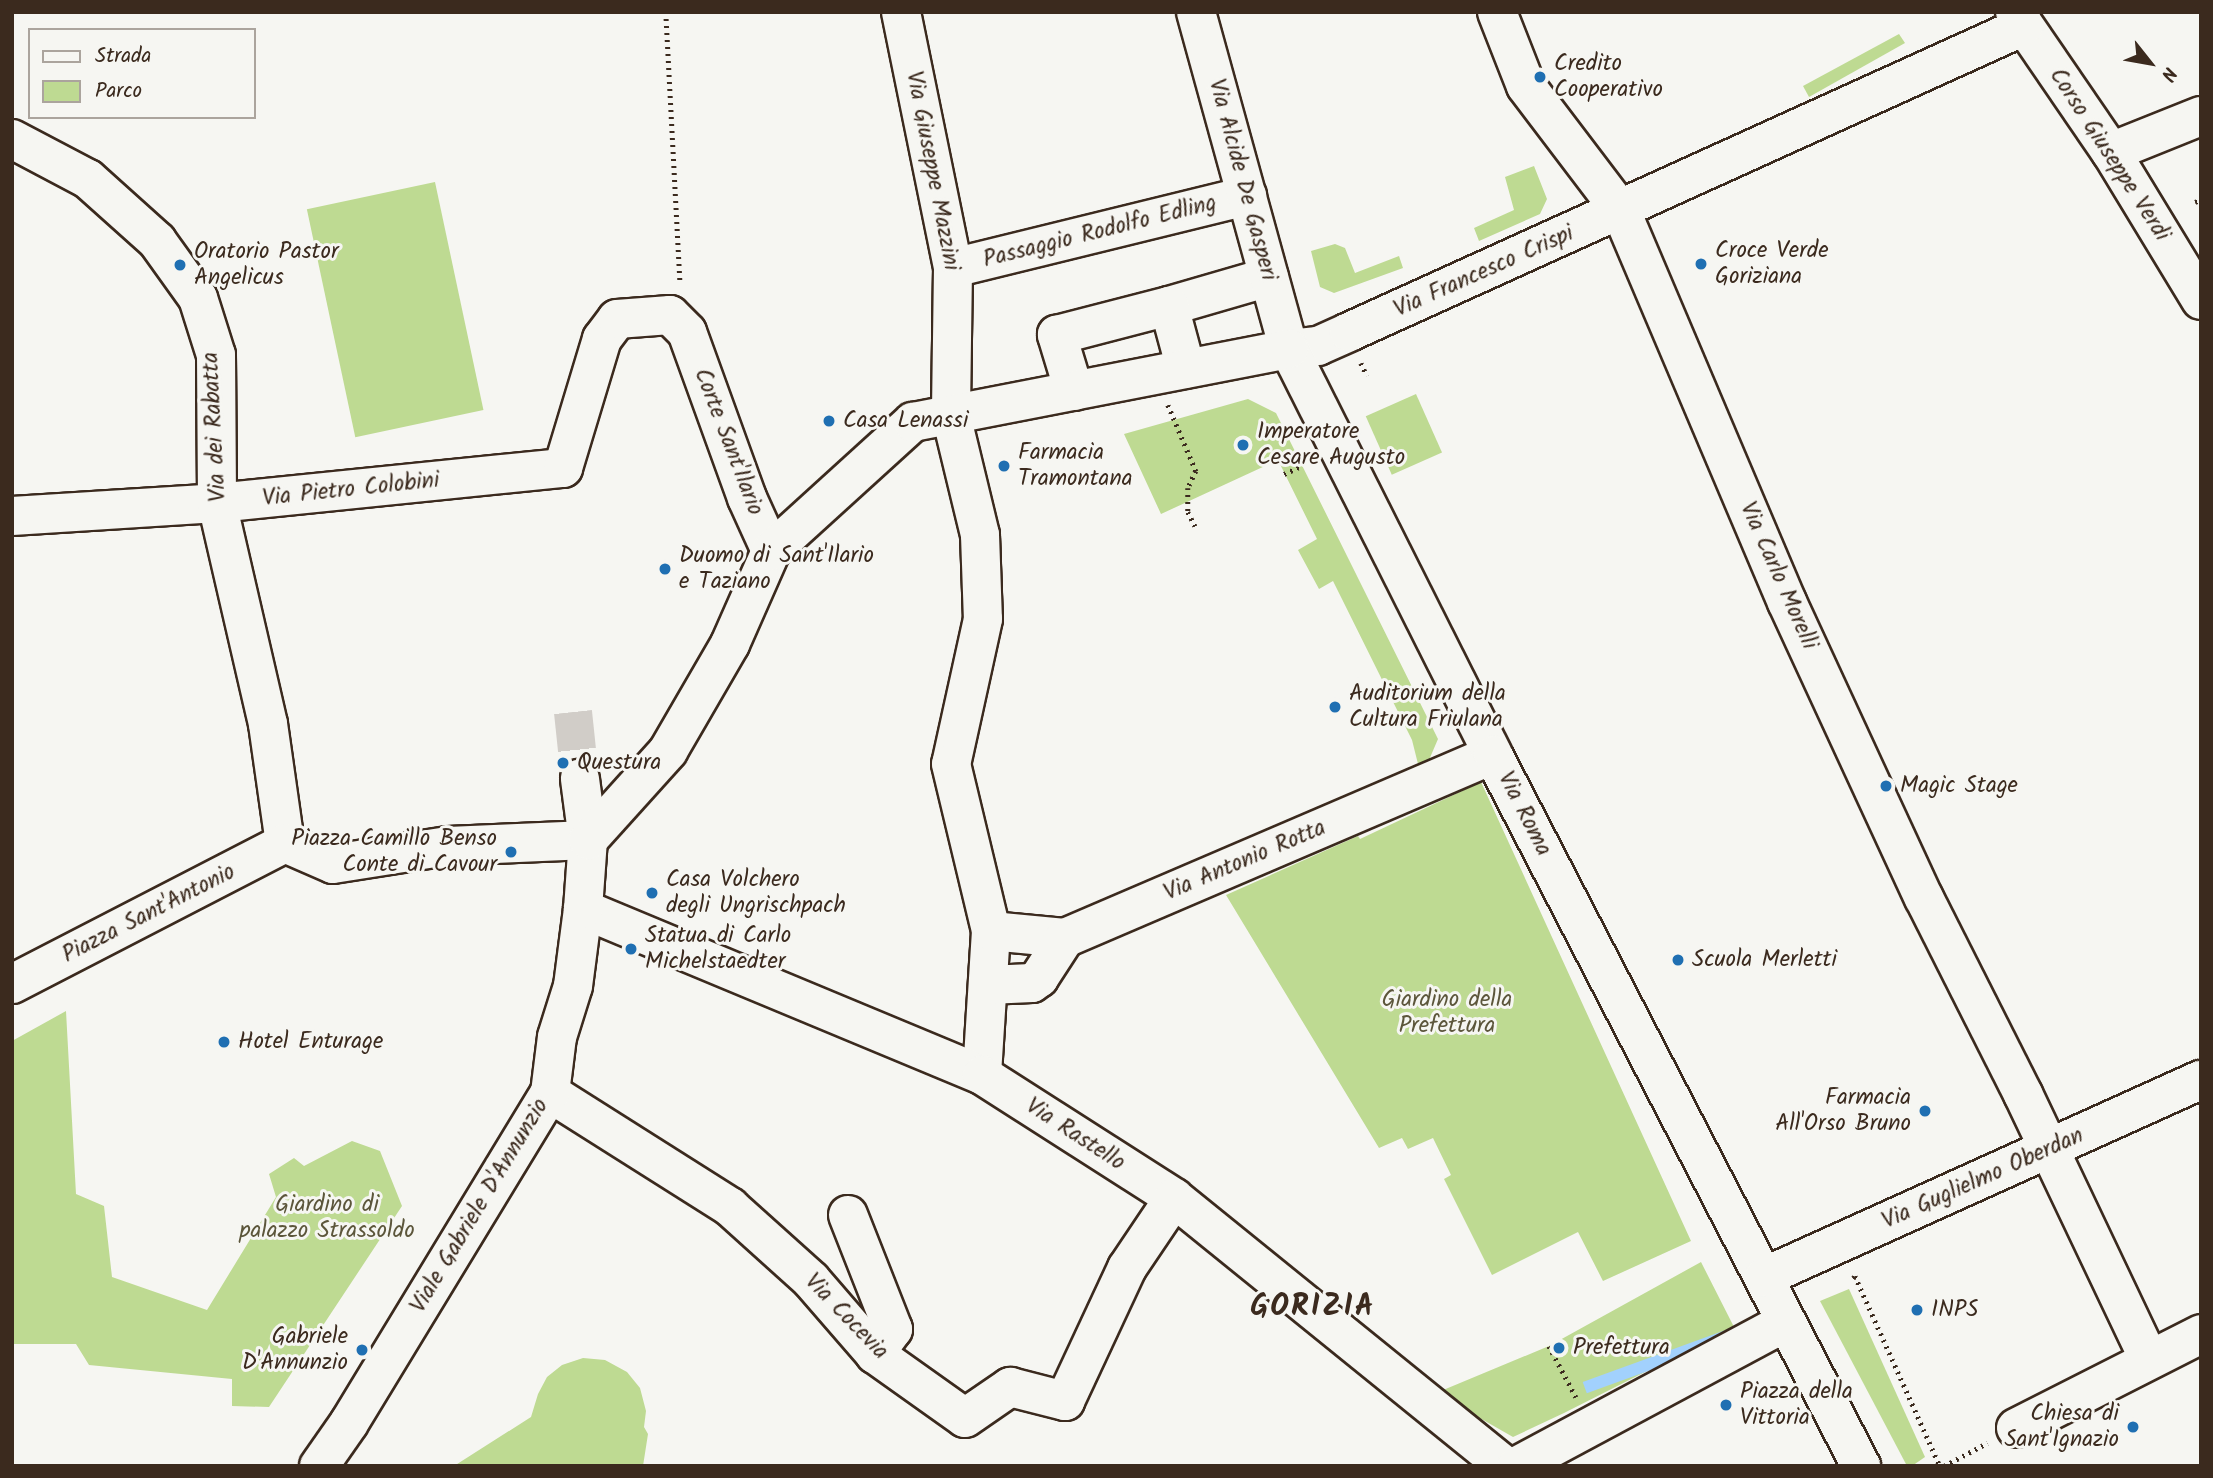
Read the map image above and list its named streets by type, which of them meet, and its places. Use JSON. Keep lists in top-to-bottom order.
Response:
{
  "streets": {
    "street": [
      "Corso Giuseppe Verdi",
      "Via Giuseppe Mazzini",
      "Via Alcide De Gasperi",
      "Passaggio Rodolfo Edling",
      "Via Francesco Crispi",
      "Via dei Rabatta",
      "Corte Sant'Ilario",
      "Via Pietro Colobini",
      "Via Carlo Morelli",
      "Via Roma",
      "Via Antonio Rotta",
      "Piazza Sant'Antonio",
      "Via Rastello",
      "Via Guglielmo Oberdan",
      "Viale Gabriele D'Annunzio",
      "Via Cocevia"
    ]
  },
  "crossings": [
    ["Corso Giuseppe Verdi", "Via Francesco Crispi"],
    ["Via Giuseppe Mazzini", "Passaggio Rodolfo Edling"],
    ["Via Giuseppe Mazzini", "Via Francesco Crispi"],
    ["Via Giuseppe Mazzini", "Via Antonio Rotta"],
    ["Via Giuseppe Mazzini", "Via Rastello"],
    ["Via Alcide De Gasperi", "Passaggio Rodolfo Edling"],
    ["Via Alcide De Gasperi", "Via Francesco Crispi"],
    ["Via Alcide De Gasperi", "Via Roma"],
    ["Via Francesco Crispi", "Corte Sant'Ilario"],
    ["Via Francesco Crispi", "Via Carlo Morelli"],
    ["Via Francesco Crispi", "Via Roma"],
    ["Via dei Rabatta", "Via Pietro Colobini"],
    ["Via dei Rabatta", "Piazza Sant'Antonio"],
    ["Corte Sant'Ilario", "Via Pietro Colobini"],
    ["Via Carlo Morelli", "Via Guglielmo Oberdan"],
    ["Via Roma", "Via Antonio Rotta"],
    ["Via Roma", "Via Guglielmo Oberdan"],
    ["Via Rastello", "Viale Gabriele D'Annunzio"],
    ["Via Rastello", "Via Cocevia"],
    ["Viale Gabriele D'Annunzio", "Via Cocevia"]
  ],
  "districts": ["GORIZIA"],
  "parks": ["Giardino della Prefettura", "Giardino di palazzo Strassoldo"],
  "places": [
    "Credito Cooperativo",
    "Croce Verde Goriziana",
    "Oratorio Pastor Angelicus",
    "Casa Lenassi",
    "Imperatore Cesare Augusto",
    "Farmacia Tramontana",
    "Duomo di Sant'Ilario e Taziano",
    "Auditorium della Cultura Friulana",
    "Questura",
    "Magic Stage",
    "Piazza Camillo Benso Conte di Cavour",
    "Casa Volchero degli Ungrischpach",
    "Statua di Carlo Michelstaedter",
    "Scuola Merletti",
    "Hotel Enturage",
    "Farmacia All'Orso Bruno",
    "INPS",
    "Prefettura",
    "Gabriele D'Annunzio",
    "Piazza della Vittoria",
    "Chiesa di Sant'Ignazio"
  ],
  "legend": ["Strada", "Parco"],
  "north": "bottom right"
}
